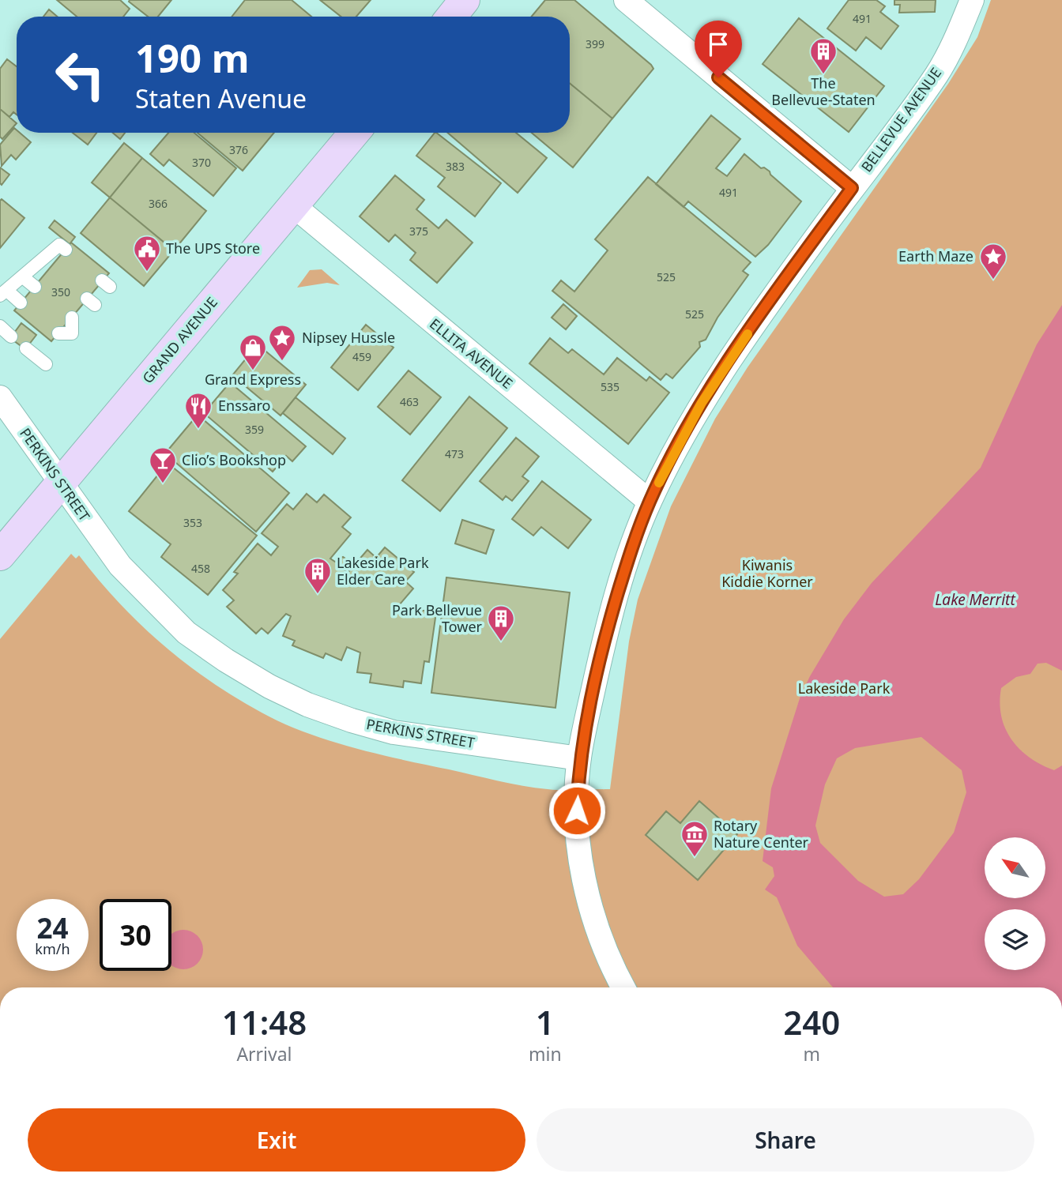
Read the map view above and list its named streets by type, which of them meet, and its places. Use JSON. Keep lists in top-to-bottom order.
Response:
{
  "streets": {
    "main road": ["GRAND AVENUE"],
    "street": ["BELLEVUE AVENUE", "ELLITA AVENUE", "PERKINS STREET"]
  },
  "crossings": [
    ["BELLEVUE AVENUE", "ELLITA AVENUE"],
    ["BELLEVUE AVENUE", "PERKINS STREET"],
    ["GRAND AVENUE", "ELLITA AVENUE"],
    ["GRAND AVENUE", "PERKINS STREET"]
  ],
  "water": ["Lake Merritt"],
  "parks": ["Kiwanis Kiddie Korner", "Lakeside Park"],
  "places": {
    "building": ["The Bellevue-Staten", "Lakeside Park Elder Care", "Park Bellevue Tower"],
    "public building": ["The UPS Store"],
    "place": ["Earth Maze", "Nipsey Hussle"],
    "shop": ["Grand Express"],
    "restaurant": ["Enssaro"],
    "bar": ["Clio’s Bookshop"],
    "museum": ["Rotary Nature Center"]
  },
  "house_numbers": [
    "491",
    "399",
    "376",
    "370",
    "383",
    "491",
    "366",
    "375",
    "525",
    "350",
    "525",
    "459",
    "535",
    "463",
    "359",
    "473",
    "353",
    "458"
  ],
  "north": "top left",
  "page": {
    "turn": ["190 m", "Staten Avenue"],
    "speed": "24 km/h",
    "limit": "30",
    "eta": [
      "11:48",
      "Arrival",
      "1",
      "min",
      "240",
      "m"
    ],
    "buttons": ["Exit", "Share"]
  }
}
